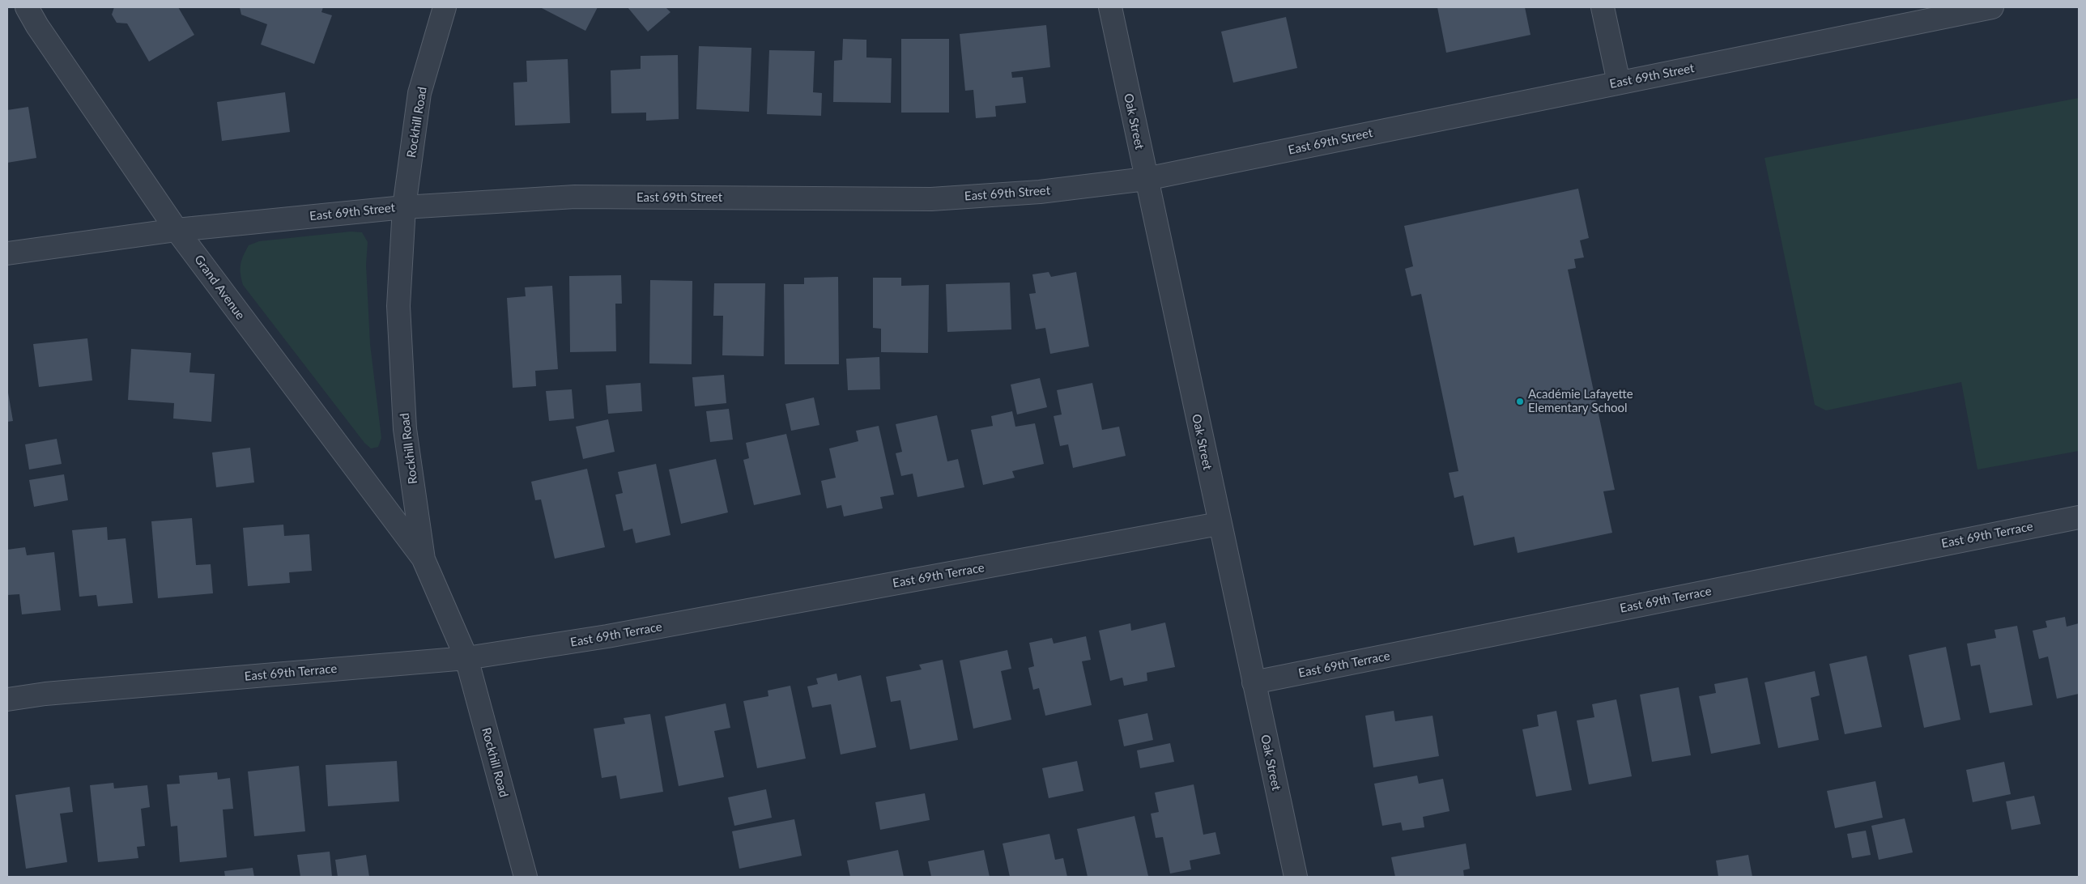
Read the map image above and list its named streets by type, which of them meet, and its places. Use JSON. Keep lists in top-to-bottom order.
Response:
{
  "streets": {
    "street": [
      "East 69th Street",
      "Oak Street",
      "Rockhill Road",
      "Grand Avenue",
      "East 69th Terrace"
    ]
  },
  "crossings": [
    ["East 69th Street", "Oak Street"],
    ["East 69th Street", "Rockhill Road"],
    ["East 69th Street", "Grand Avenue"],
    ["Oak Street", "East 69th Terrace"],
    ["Rockhill Road", "Grand Avenue"],
    ["Rockhill Road", "East 69th Terrace"]
  ],
  "places": ["Académie Lafayette Elementary School"]
}
